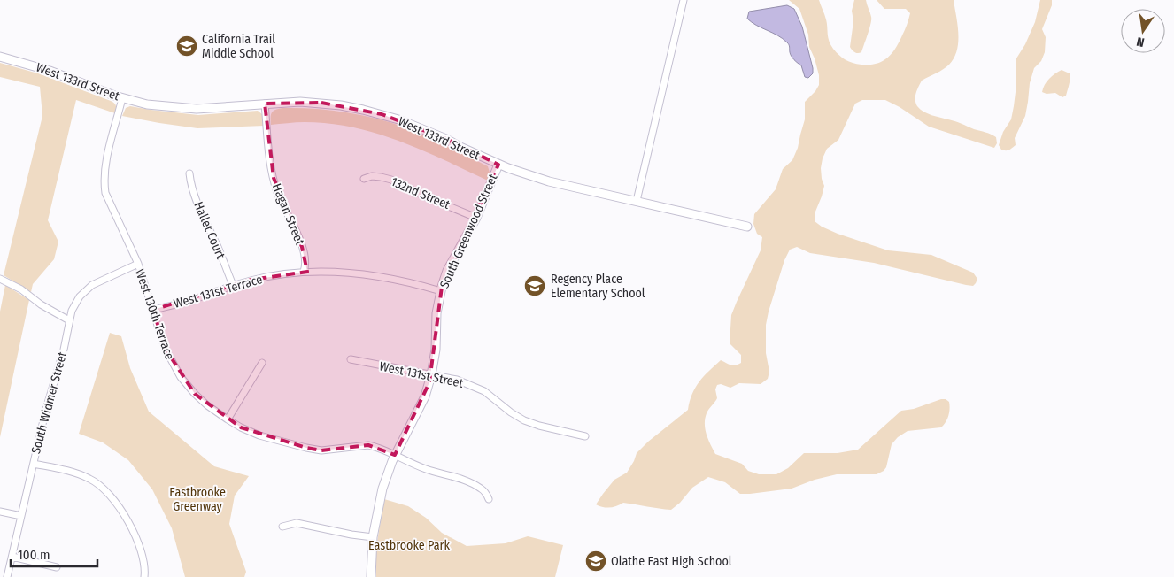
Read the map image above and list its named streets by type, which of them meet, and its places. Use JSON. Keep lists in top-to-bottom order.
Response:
{
  "streets": {
    "street": [
      "West 133rd Street",
      "132nd Street",
      "Hagan Street",
      "Hallet Court",
      "South Greenwood Street",
      "West 131st Terrace",
      "West 130th Terrace",
      "West 131st Street",
      "South Widmer Street"
    ]
  },
  "crossings": [
    ["West 133rd Street", "Hagan Street"],
    ["West 133rd Street", "South Greenwood Street"],
    ["West 133rd Street", "West 130th Terrace"],
    ["132nd Street", "South Greenwood Street"],
    ["Hagan Street", "West 131st Terrace"],
    ["Hallet Court", "West 131st Terrace"],
    ["South Greenwood Street", "West 131st Terrace"],
    ["South Greenwood Street", "West 130th Terrace"],
    ["South Greenwood Street", "West 131st Street"],
    ["West 131st Terrace", "West 130th Terrace"],
    ["West 130th Terrace", "South Widmer Street"]
  ],
  "parks": ["Eastbrooke Greenway", "Eastbrooke Park"],
  "places": {
    "school or university": ["California Trail Middle School", "Regency Place Elementary School", "Olathe East High School"]
  },
  "scale_bar": "100 m",
  "north": "bottom"
}
